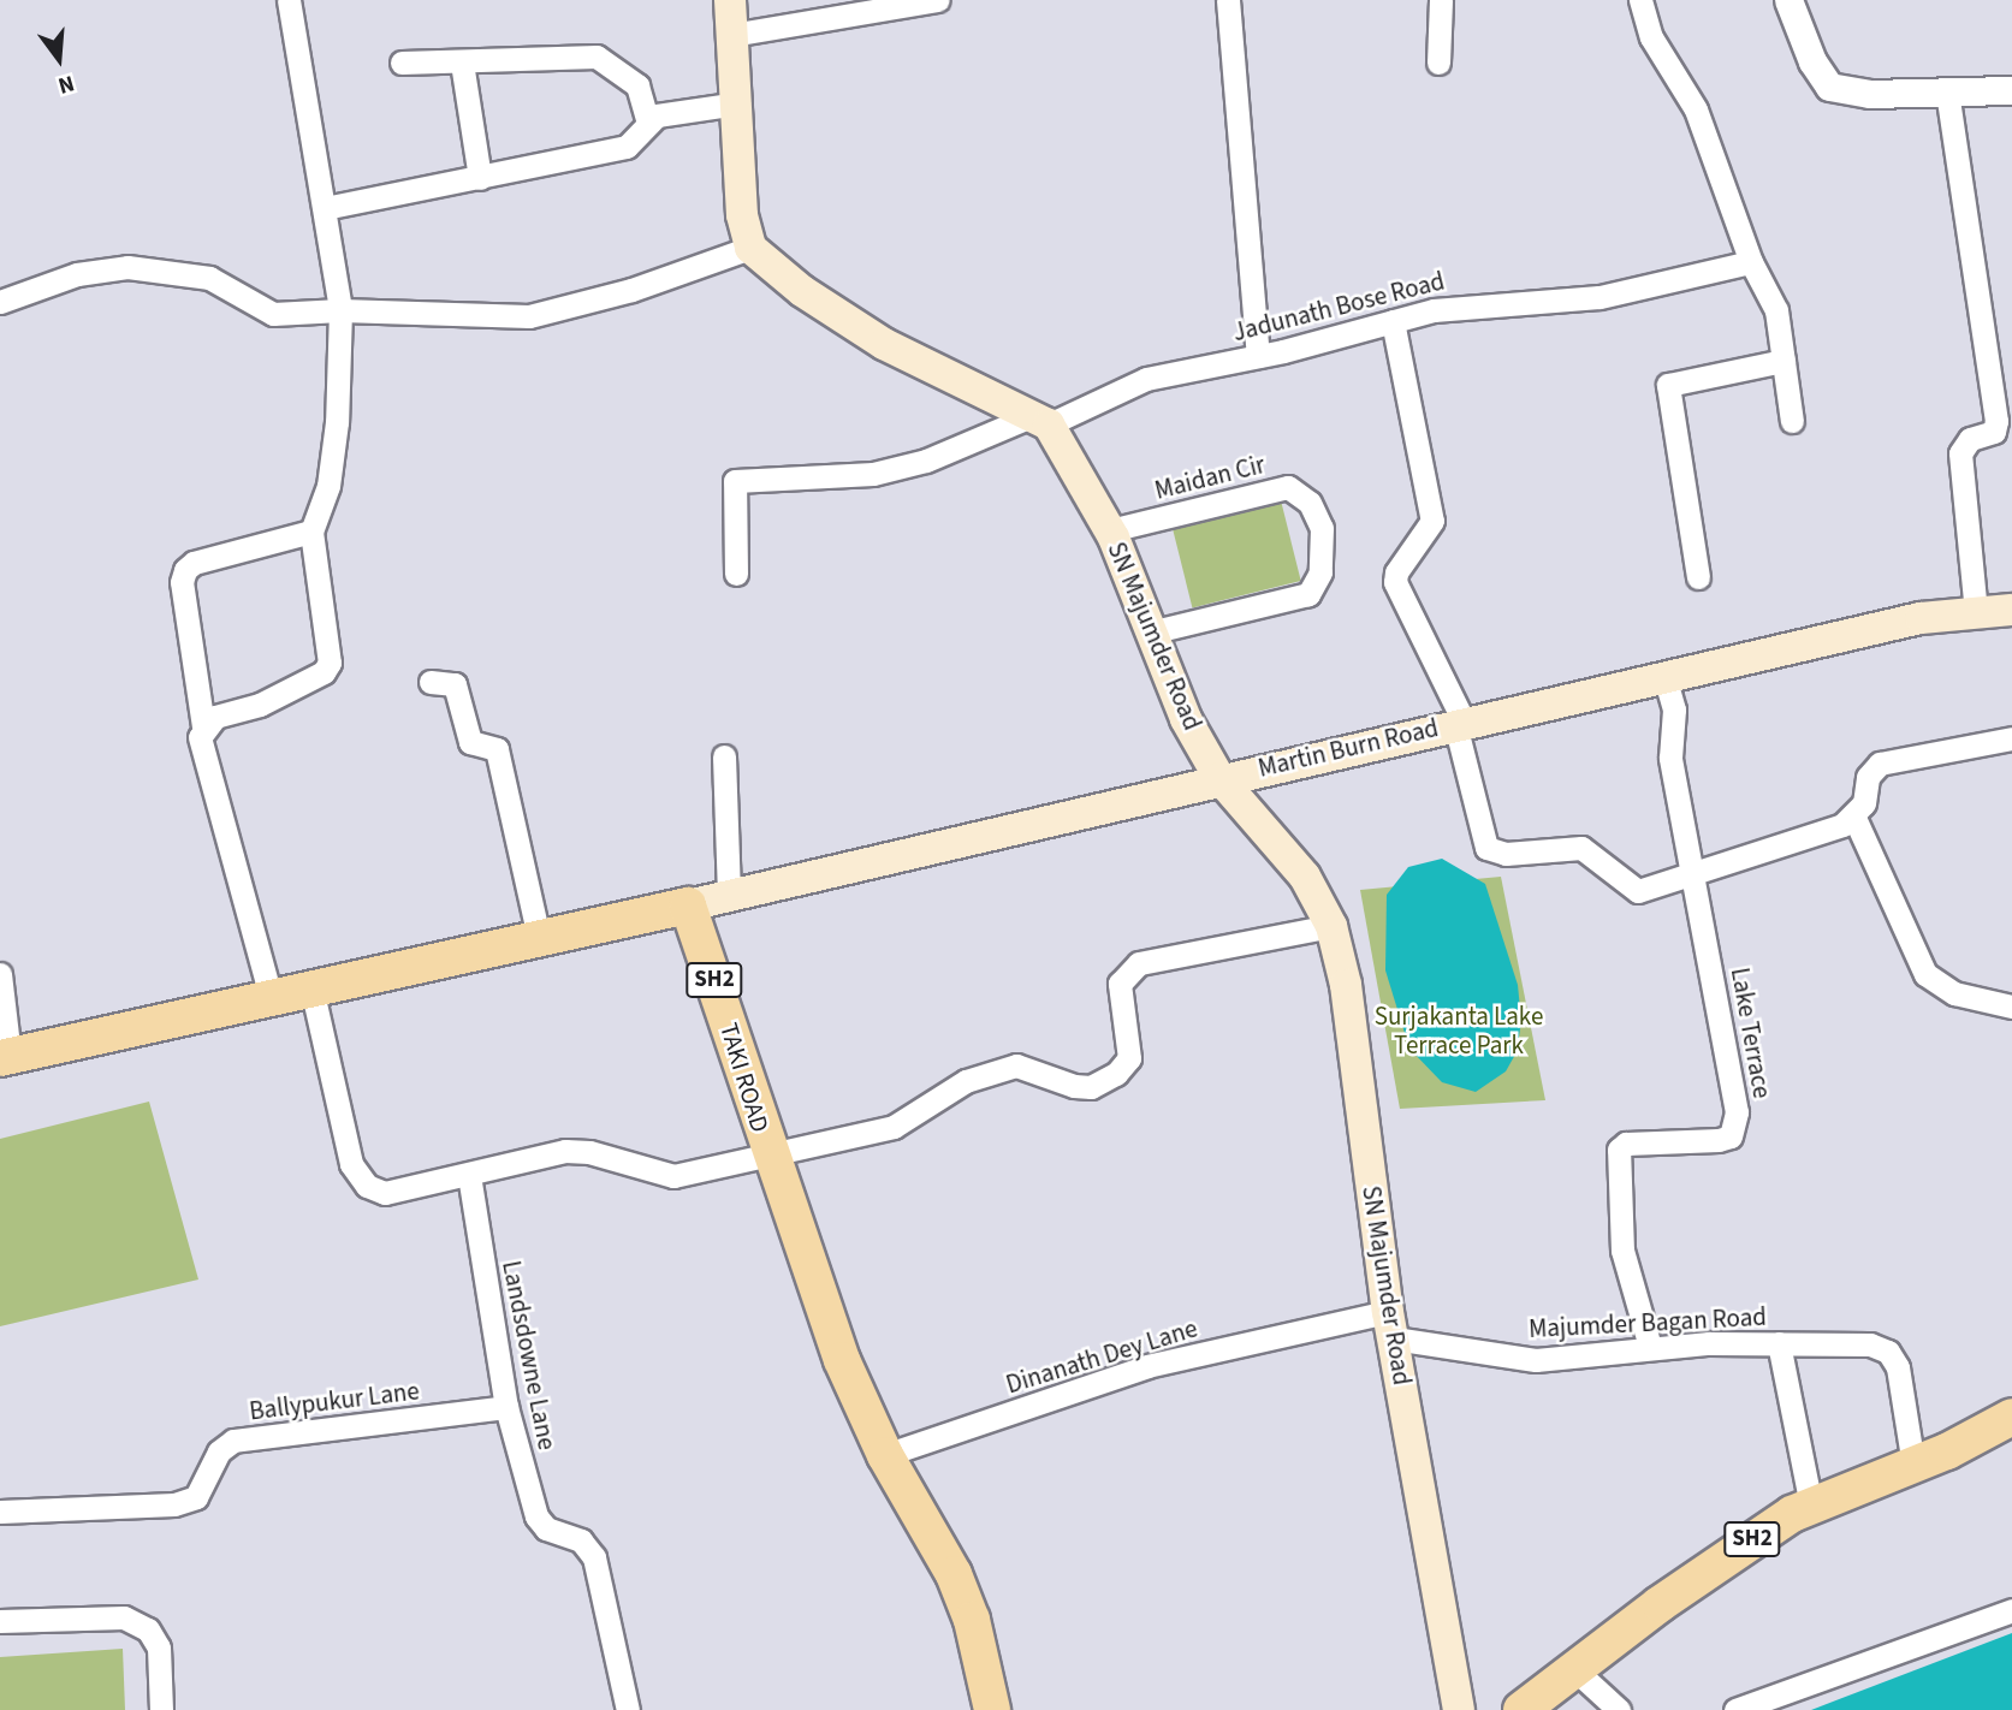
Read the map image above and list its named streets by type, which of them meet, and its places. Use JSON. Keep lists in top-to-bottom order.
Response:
{
  "streets": {
    "main road": [
      "SN Majumder Road",
      "Martin Burn Road",
      "SH2",
      "TAKI ROAD"
    ],
    "street": [
      "Jadunath Bose Road",
      "Maidan Cir",
      "Lake Terrace",
      "Majumder Bagan Road",
      "Landsdowne Lane",
      "Dinanath Dey Lane",
      "Ballypukur Lane"
    ]
  },
  "crossings": [
    ["Jadunath Bose Road", "SN Majumder Road"],
    ["Maidan Cir", "SN Majumder Road"],
    ["SN Majumder Road", "Martin Burn Road"],
    ["SN Majumder Road", "Majumder Bagan Road"],
    ["SN Majumder Road", "Dinanath Dey Lane"],
    ["Martin Burn Road", "Lake Terrace"],
    ["Martin Burn Road", "TAKI ROAD"],
    ["SH2", "Majumder Bagan Road"],
    ["Lake Terrace", "Majumder Bagan Road"],
    ["TAKI ROAD", "Dinanath Dey Lane"],
    ["Majumder Bagan Road", "Dinanath Dey Lane"],
    ["Landsdowne Lane", "Ballypukur Lane"]
  ],
  "parks": ["Surjakanta Lake Terrace Park"],
  "north": "bottom"
}
